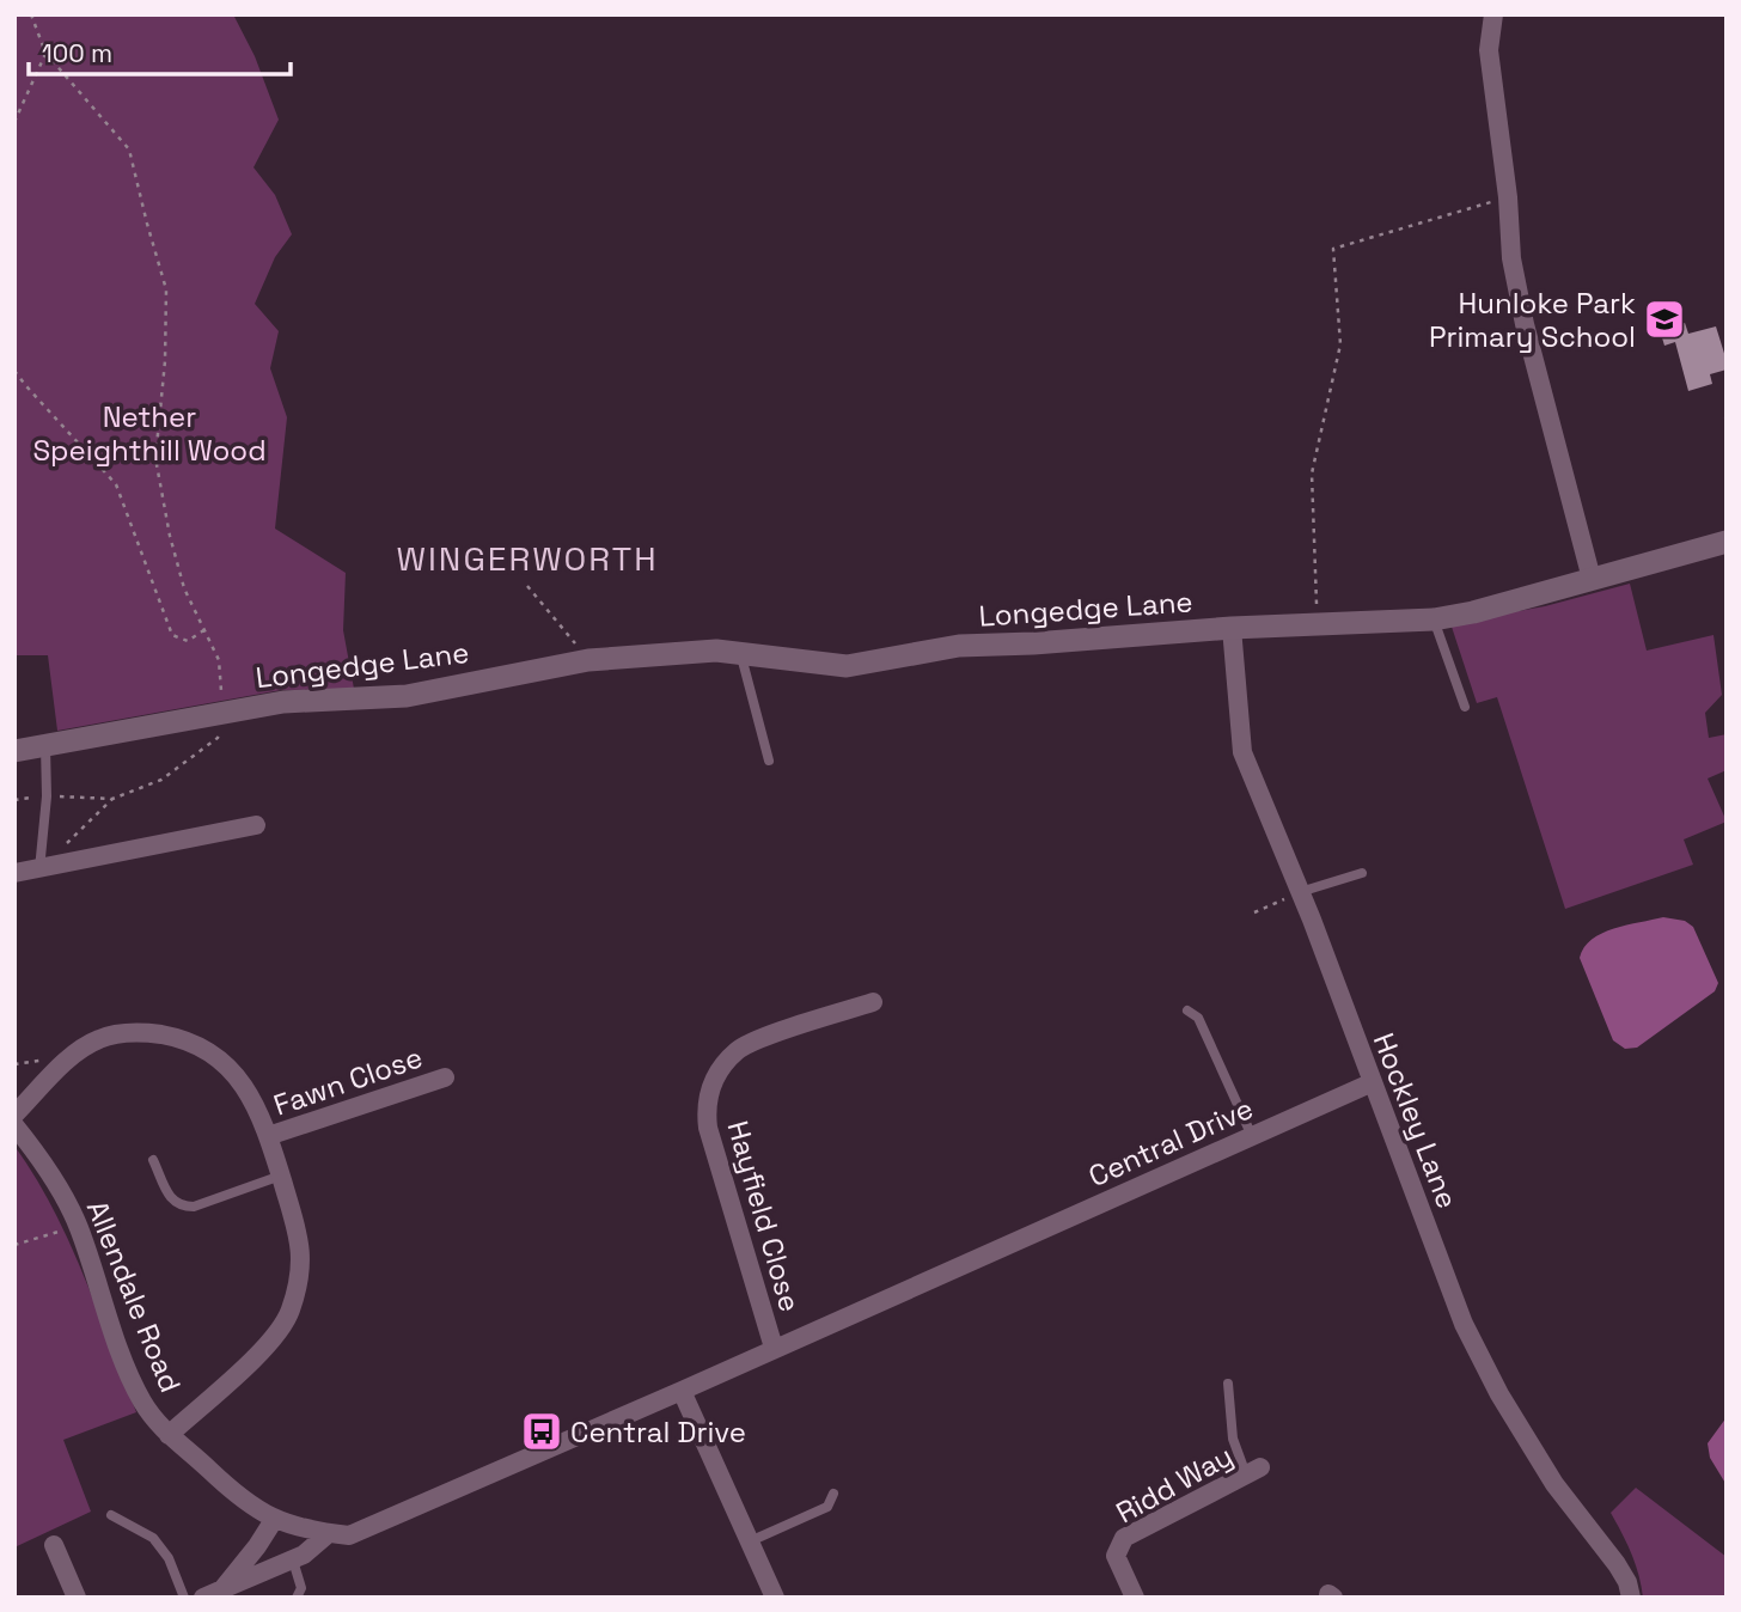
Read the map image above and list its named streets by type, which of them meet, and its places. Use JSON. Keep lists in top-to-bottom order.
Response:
{
  "streets": {
    "street": [
      "Longedge Lane",
      "Fawn Close",
      "Hockley Lane",
      "Central Drive",
      "Hayfield Close",
      "Allendale Road",
      "Ridd Way"
    ]
  },
  "crossings": [
    ["Longedge Lane", "Hockley Lane"],
    ["Hockley Lane", "Central Drive"],
    ["Central Drive", "Hayfield Close"],
    ["Central Drive", "Allendale Road"]
  ],
  "districts": ["WINGERWORTH"],
  "parks": ["Nether Speighthill Wood"],
  "places": {
    "school or university": ["Hunloke Park Primary School"],
    "bus stop": ["Central Drive"]
  },
  "scale_bar": "100 m"
}
